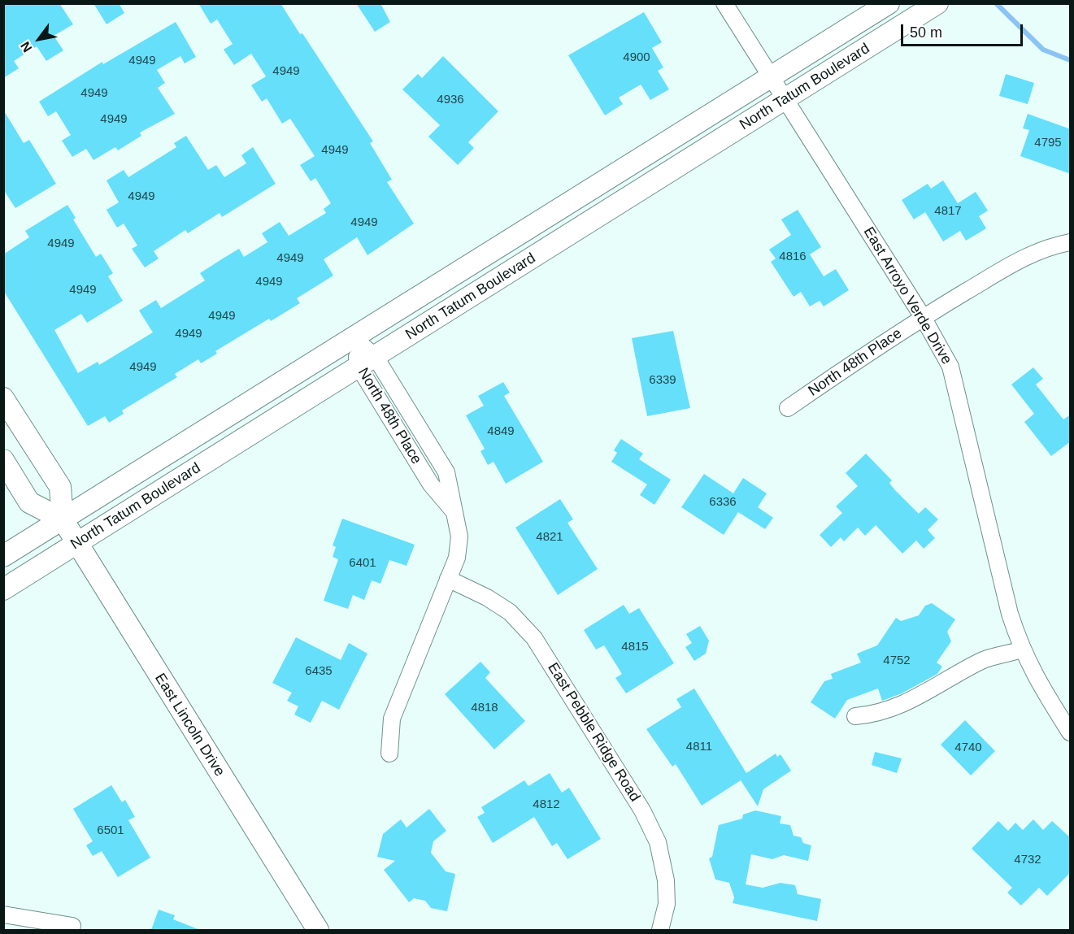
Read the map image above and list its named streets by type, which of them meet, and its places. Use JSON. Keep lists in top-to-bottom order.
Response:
{
  "streets": {
    "main road": ["North Tatum Boulevard", "East Lincoln Drive"],
    "street": ["East Arroyo Verde Drive", "North 48th Place", "East Pebble Ridge Road"]
  },
  "crossings": [
    ["North Tatum Boulevard", "East Arroyo Verde Drive"],
    ["North Tatum Boulevard", "North 48th Place"],
    ["North Tatum Boulevard", "East Lincoln Drive"],
    ["East Arroyo Verde Drive", "North 48th Place"],
    ["North 48th Place", "East Pebble Ridge Road"]
  ],
  "house_numbers": [
    "4900",
    "4949",
    "4949",
    "4949",
    "4936",
    "4949",
    "4795",
    "4949",
    "4949",
    "4817",
    "4949",
    "4949",
    "4816",
    "4949",
    "4949",
    "4949",
    "4949",
    "4949",
    "4949",
    "6339",
    "4849",
    "6336",
    "4821",
    "6401",
    "4815",
    "4752",
    "6435",
    "4818",
    "4811",
    "4740",
    "4812",
    "6501",
    "4732"
  ],
  "scale_bar": "50 m",
  "north": "bottom left"
}
